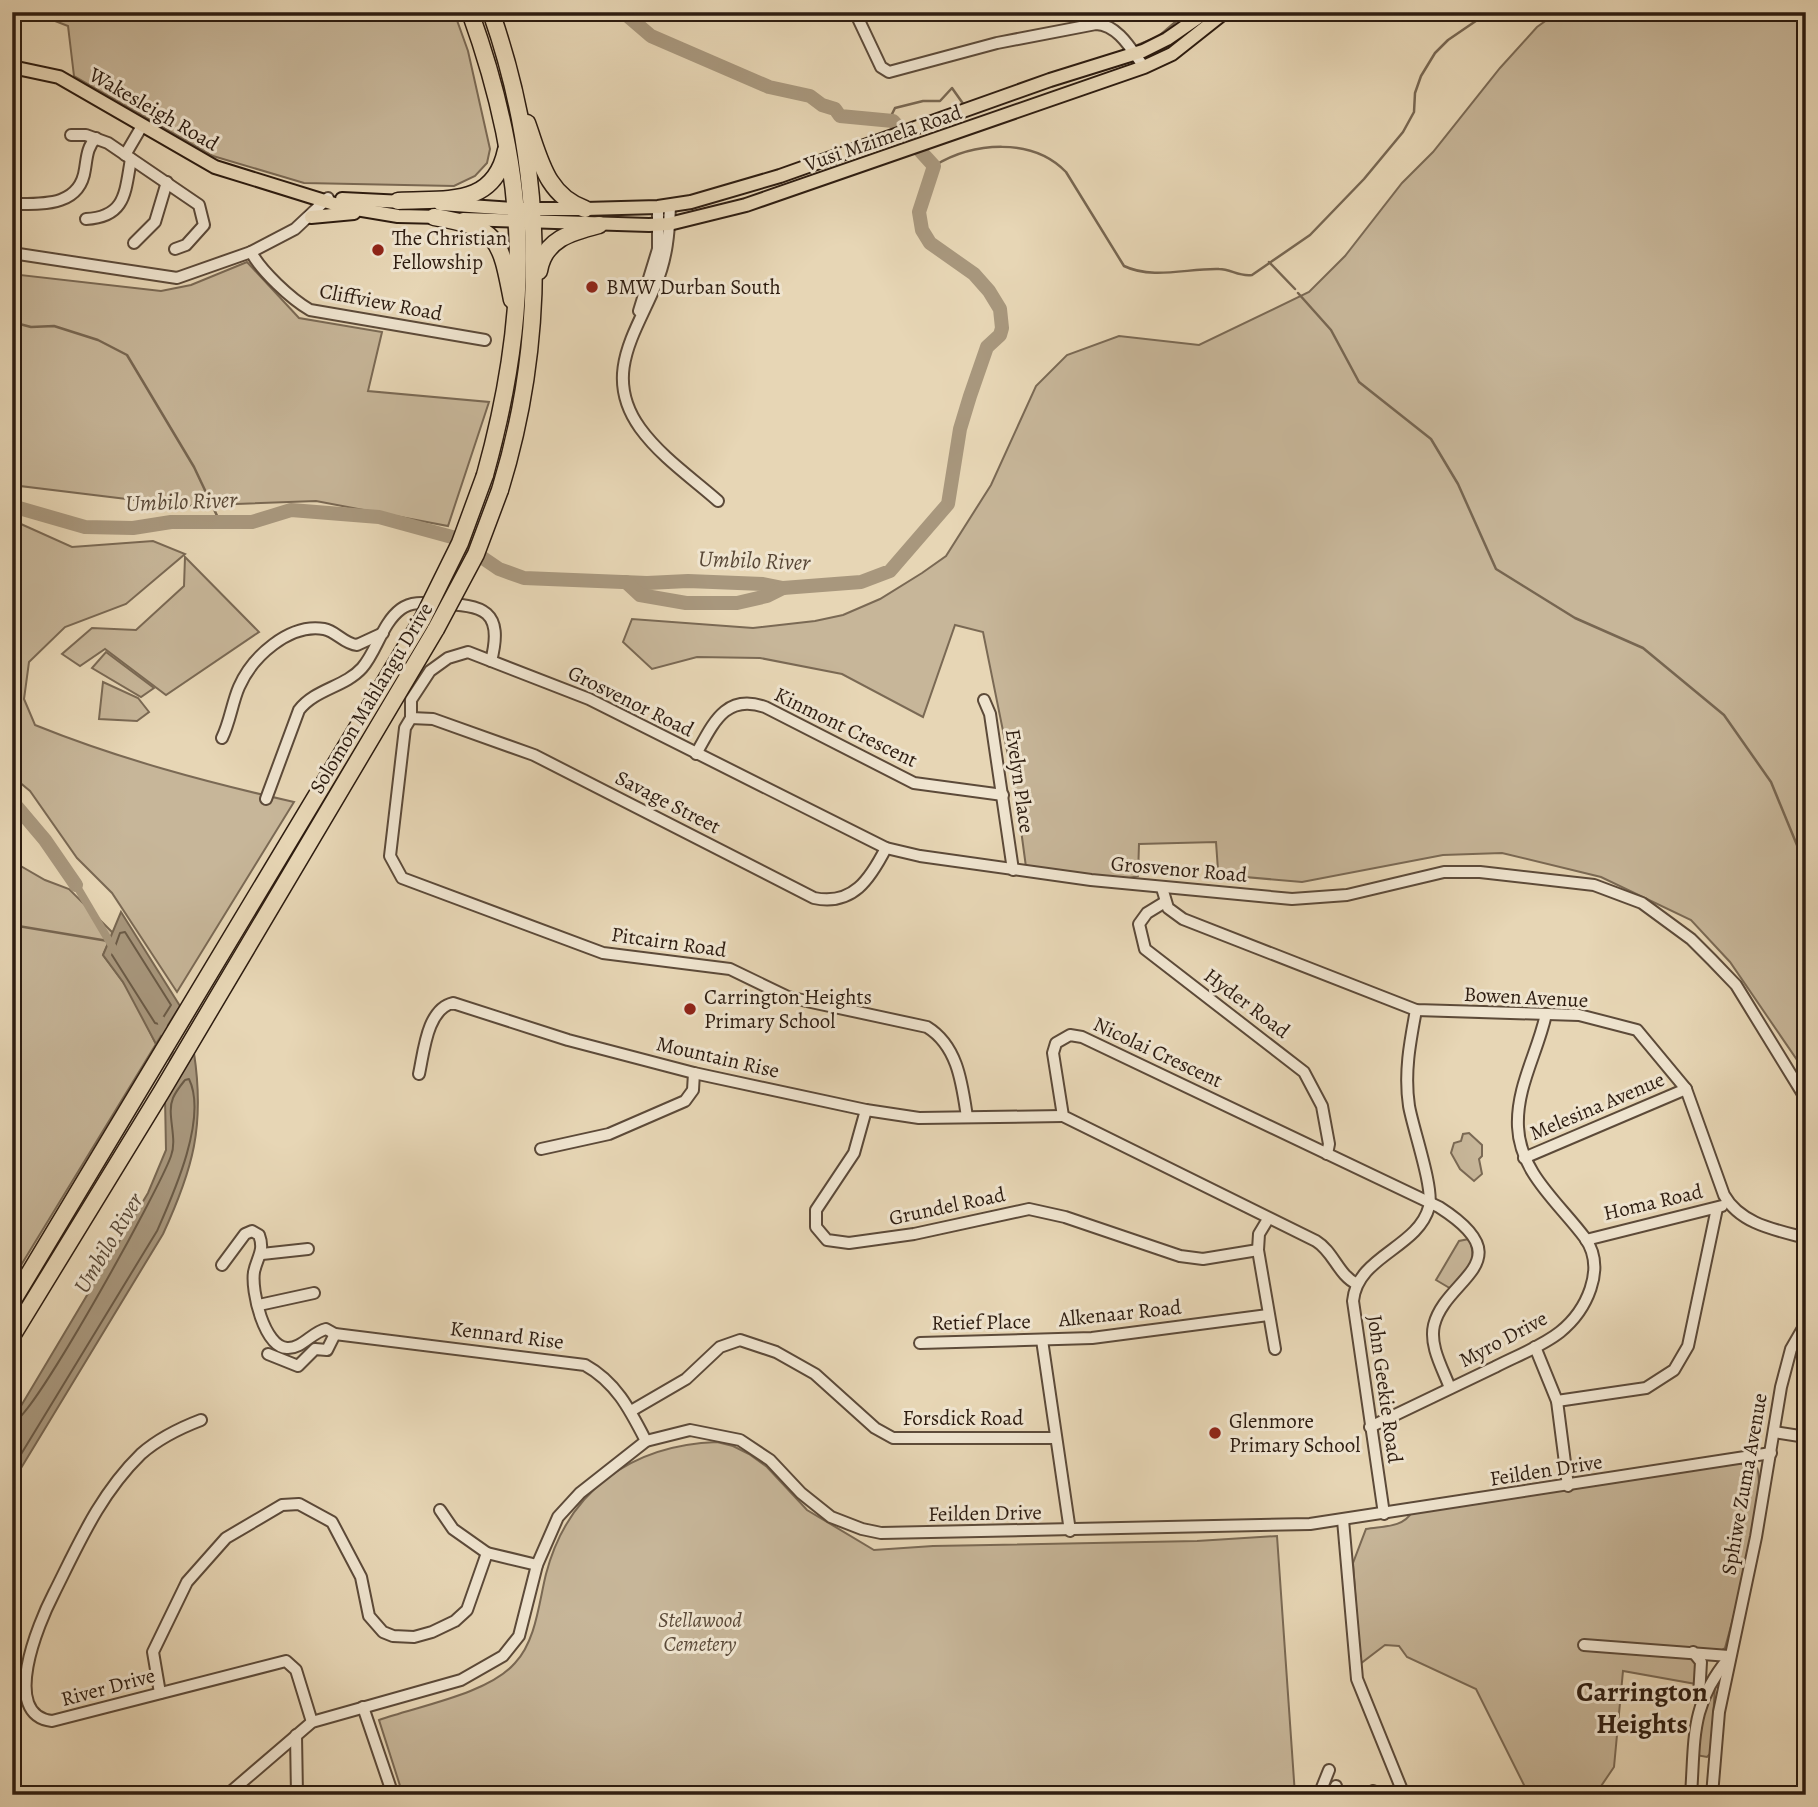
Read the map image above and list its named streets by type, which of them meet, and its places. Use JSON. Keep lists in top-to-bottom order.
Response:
{
  "streets": {
    "highway": ["Solomon Mahlangu Drive"],
    "main road": ["Wakesleigh Road", "Vusi Mzimela Road"],
    "street": [
      "Cliffview Road",
      "Grosvenor Road",
      "Kinmont Crescent",
      "Evelyn Place",
      "Savage Street",
      "Pitcairn Road",
      "Bowen Avenue",
      "Hyder Road",
      "Nicolai Crescent",
      "Mountain Rise",
      "Melesina Avenue",
      "Homa Road",
      "Grundel Road",
      "Alkenaar Road",
      "Retief Place",
      "Kennard Rise",
      "Myro Drive",
      "John Geekie Road",
      "Forsdick Road",
      "Feilden Drive",
      "Sphiwe Zuma Avenue",
      "River Drive"
    ]
  },
  "crossings": [
    ["Wakesleigh Road", "Vusi Mzimela Road"],
    ["Wakesleigh Road", "Solomon Mahlangu Drive"],
    ["Vusi Mzimela Road", "Solomon Mahlangu Drive"],
    ["Grosvenor Road", "Kinmont Crescent"],
    ["Grosvenor Road", "Evelyn Place"],
    ["Grosvenor Road", "Savage Street"],
    ["Grosvenor Road", "Pitcairn Road"],
    ["Kinmont Crescent", "Evelyn Place"],
    ["Pitcairn Road", "Mountain Rise"],
    ["Bowen Avenue", "Hyder Road"],
    ["Bowen Avenue", "Melesina Avenue"],
    ["Bowen Avenue", "Homa Road"],
    ["Bowen Avenue", "Myro Drive"],
    ["Hyder Road", "Nicolai Crescent"],
    ["Nicolai Crescent", "Mountain Rise"],
    ["Nicolai Crescent", "Myro Drive"],
    ["Mountain Rise", "Grundel Road"],
    ["Melesina Avenue", "Myro Drive"],
    ["Homa Road", "Myro Drive"],
    ["Alkenaar Road", "Retief Place"],
    ["Alkenaar Road", "Forsdick Road"],
    ["Alkenaar Road", "Feilden Drive"],
    ["Kennard Rise", "Forsdick Road"],
    ["Kennard Rise", "Feilden Drive"],
    ["Myro Drive", "John Geekie Road"],
    ["John Geekie Road", "Feilden Drive"],
    ["Feilden Drive", "Sphiwe Zuma Avenue"],
    ["Feilden Drive", "River Drive"]
  ],
  "districts": ["Carrington Heights"],
  "water": ["Umbilo River"],
  "parks": ["Stellawood Cemetery"],
  "places": [
    "The Christian Fellowship",
    "BMW Durban South",
    "Carrington Heights Primary School",
    "Glenmore Primary School"
  ]
}
